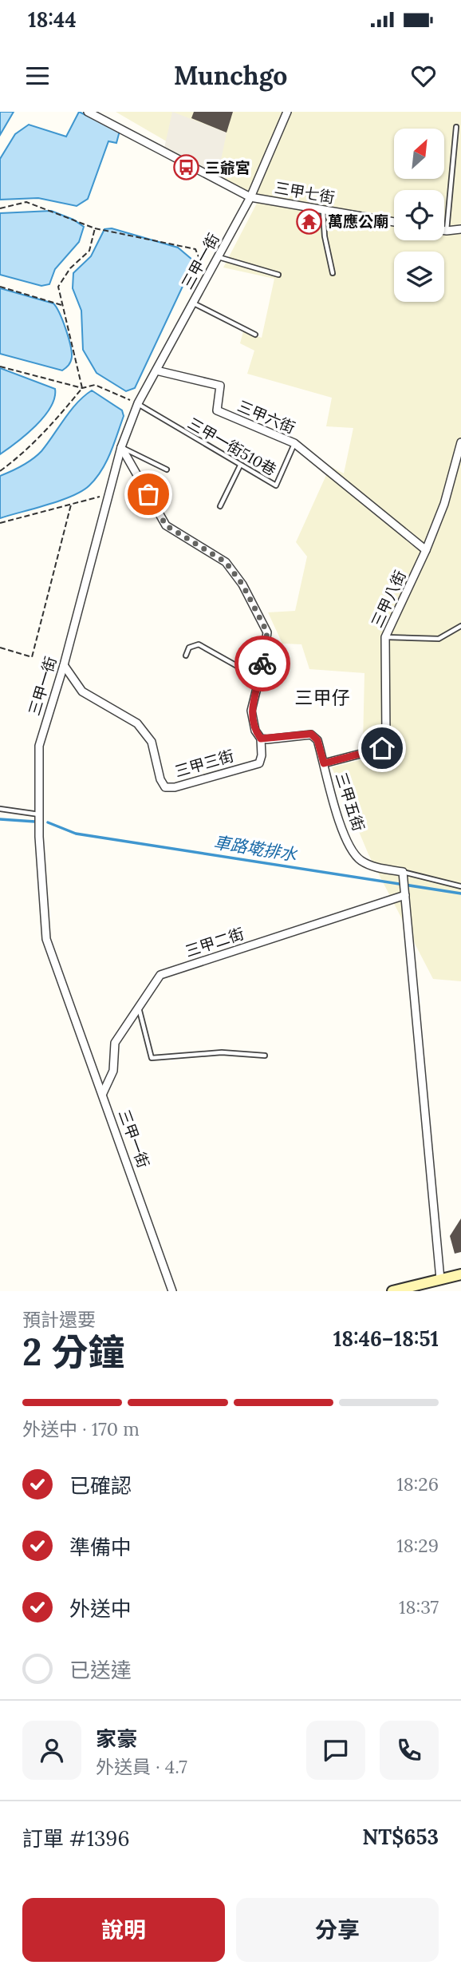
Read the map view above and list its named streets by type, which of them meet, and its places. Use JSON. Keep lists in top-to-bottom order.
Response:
{
  "streets": {
    "street": [
      "三甲七街",
      "三甲一街",
      "三甲六街",
      "三甲八街",
      "三甲三街",
      "三甲五街",
      "三甲二街"
    ],
    "lane": ["三甲一街510巷"]
  },
  "crossings": [
    ["三甲七街", "三甲一街"],
    ["三甲一街", "三甲六街"],
    ["三甲一街", "三甲一街510巷"],
    ["三甲一街", "三甲三街"],
    ["三甲一街", "三甲二街"],
    ["三甲六街", "三甲一街510巷"],
    ["三甲六街", "三甲八街"],
    ["三甲八街", "三甲五街"],
    ["三甲三街", "三甲五街"]
  ],
  "districts": ["三甲仔"],
  "water": ["車路墘排水"],
  "places": {
    "bus stop": ["三爺宮"],
    "temple": ["萬應公廟"]
  },
  "north": "top right",
  "page": {
    "status": "18:44",
    "header": "Munchgo",
    "heading": ["2 分鐘", "預計還要", "18:46–18:51"],
    "panel": [
      "家豪",
      "外送員 · 4.7",
      "訂單 #1396",
      "NT$653"
    ],
    "bar": "外送中 · 170 m",
    "list": [
      ["已確認", "18:26"],
      ["準備中", "18:29"],
      ["外送中", "18:37"],
      "已送達"
    ],
    "buttons": ["說明", "分享"]
  }
}
